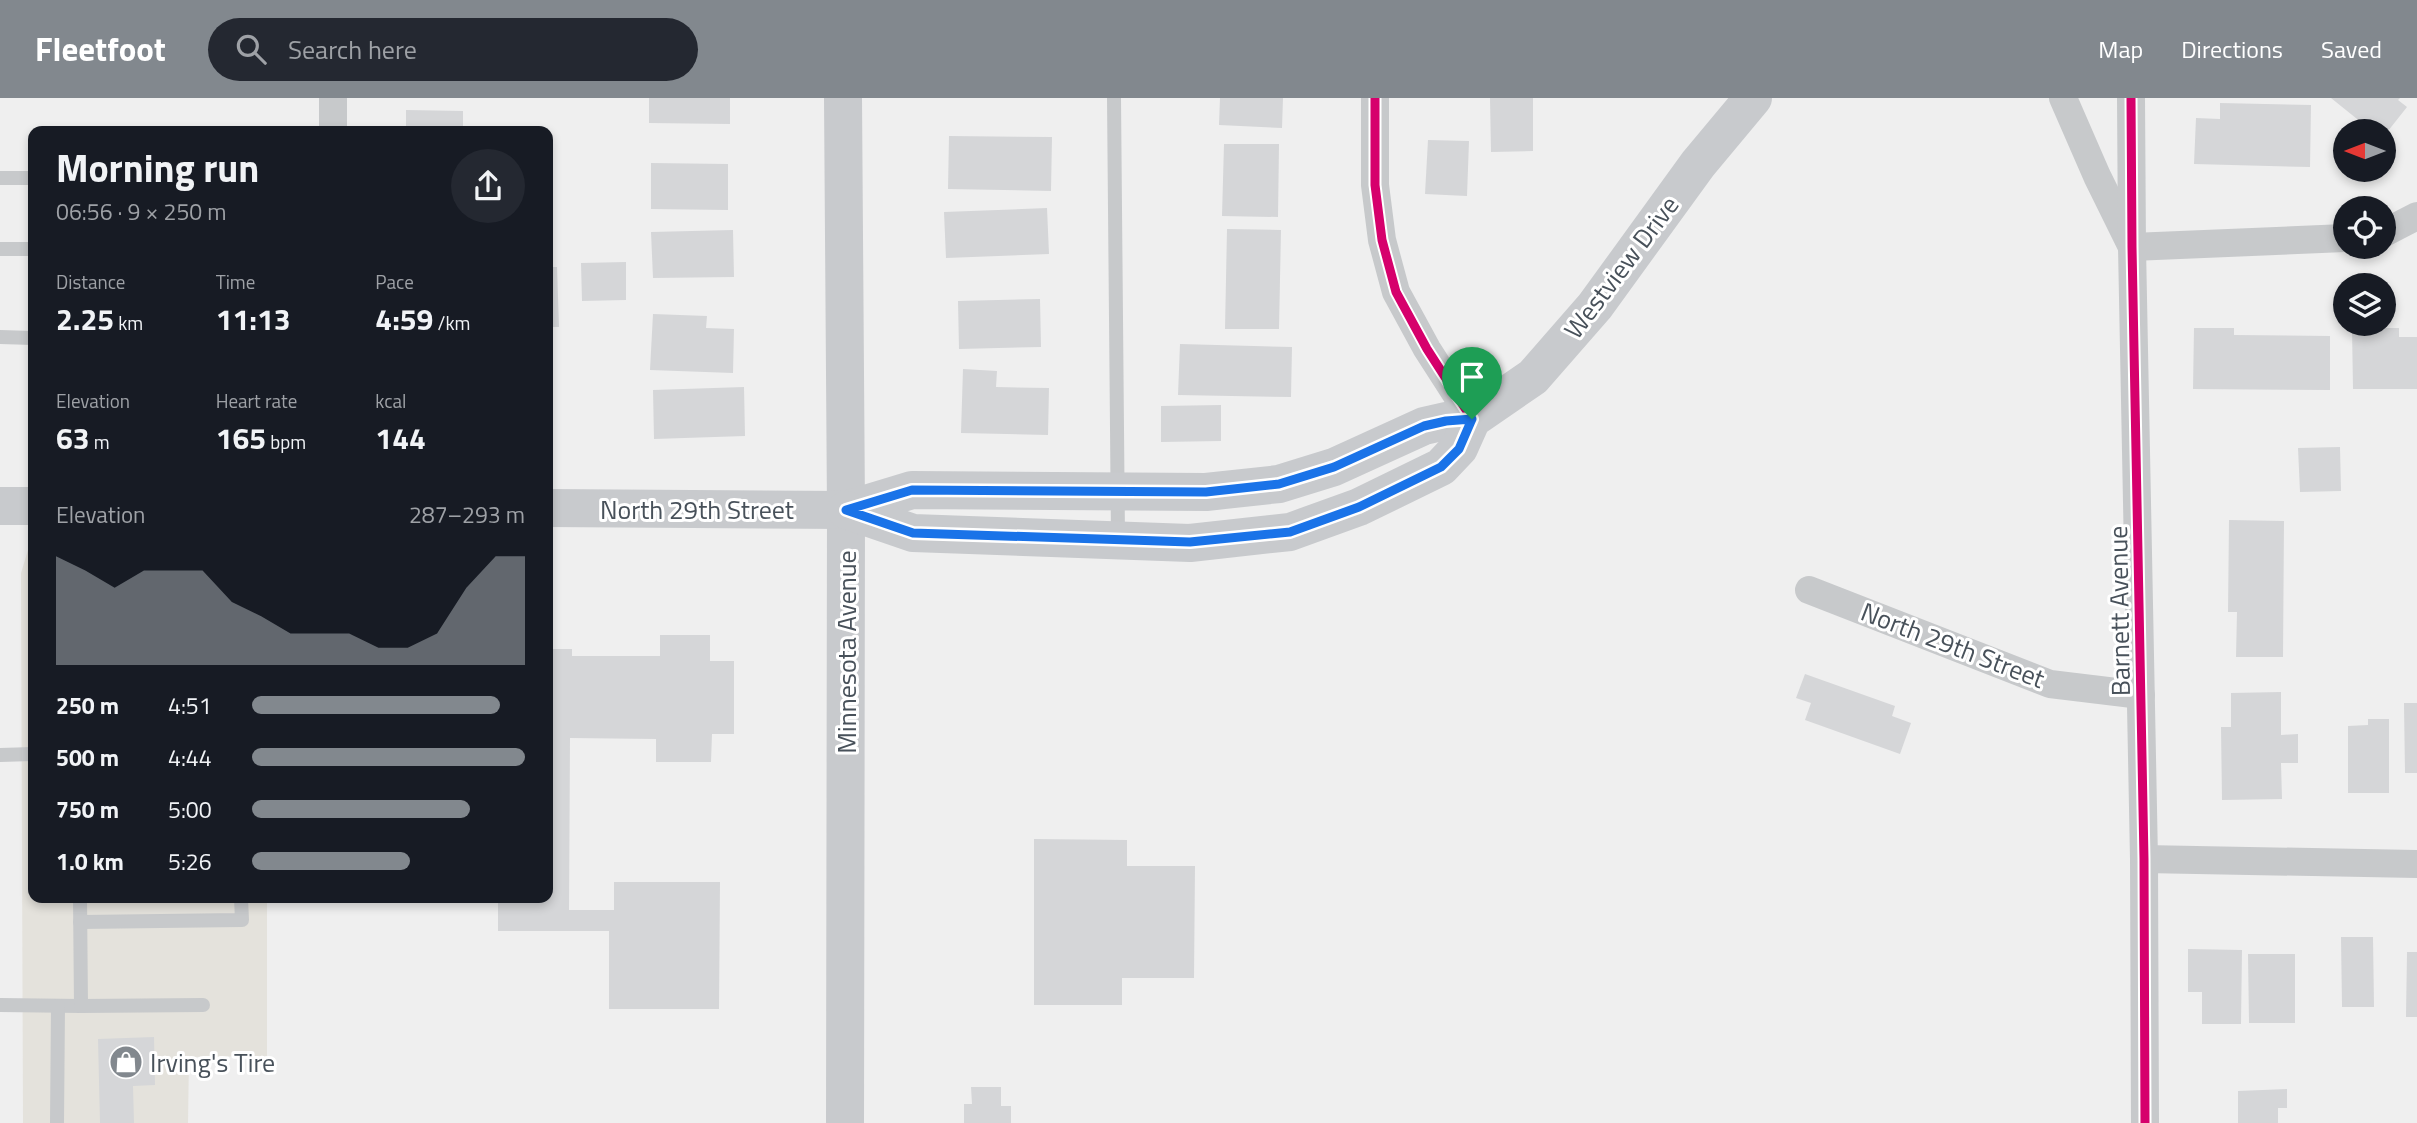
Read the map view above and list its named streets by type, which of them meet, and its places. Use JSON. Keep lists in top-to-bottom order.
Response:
{
  "streets": {
    "main road": ["Westview Drive", "North 29th Street", "Minnesota Avenue"],
    "street": ["Barnett Avenue"]
  },
  "crossings": [
    ["Westview Drive", "North 29th Street"],
    ["Westview Drive", "Minnesota Avenue"],
    ["North 29th Street", "Barnett Avenue"],
    ["North 29th Street", "Minnesota Avenue"]
  ],
  "places": {
    "shop": ["Irving's Tire"]
  },
  "north": "left",
  "page": {
    "header": "Fleetfoot",
    "search": "Search here",
    "nav": ["Map", "Directions", "Saved"],
    "heading": ["Morning run", "06:56 · 9 × 250 m"],
    "stats": [
      ["Distance", "2.25 km"],
      ["Time", "11:13"],
      ["Pace", "4:59 /km"],
      ["Elevation", "63 m"],
      ["Heart rate", "165 bpm"],
      ["kcal", "144"]
    ],
    "chart": ["Elevation", "287–293 m"],
    "list": [
      {
        "name": "250 m",
        "note": "4:51"
      },
      {
        "name": "500 m",
        "note": "4:44"
      },
      {
        "name": "750 m",
        "note": "5:00"
      },
      {
        "name": "1.0 km",
        "note": "5:26"
      }
    ]
  }
}
